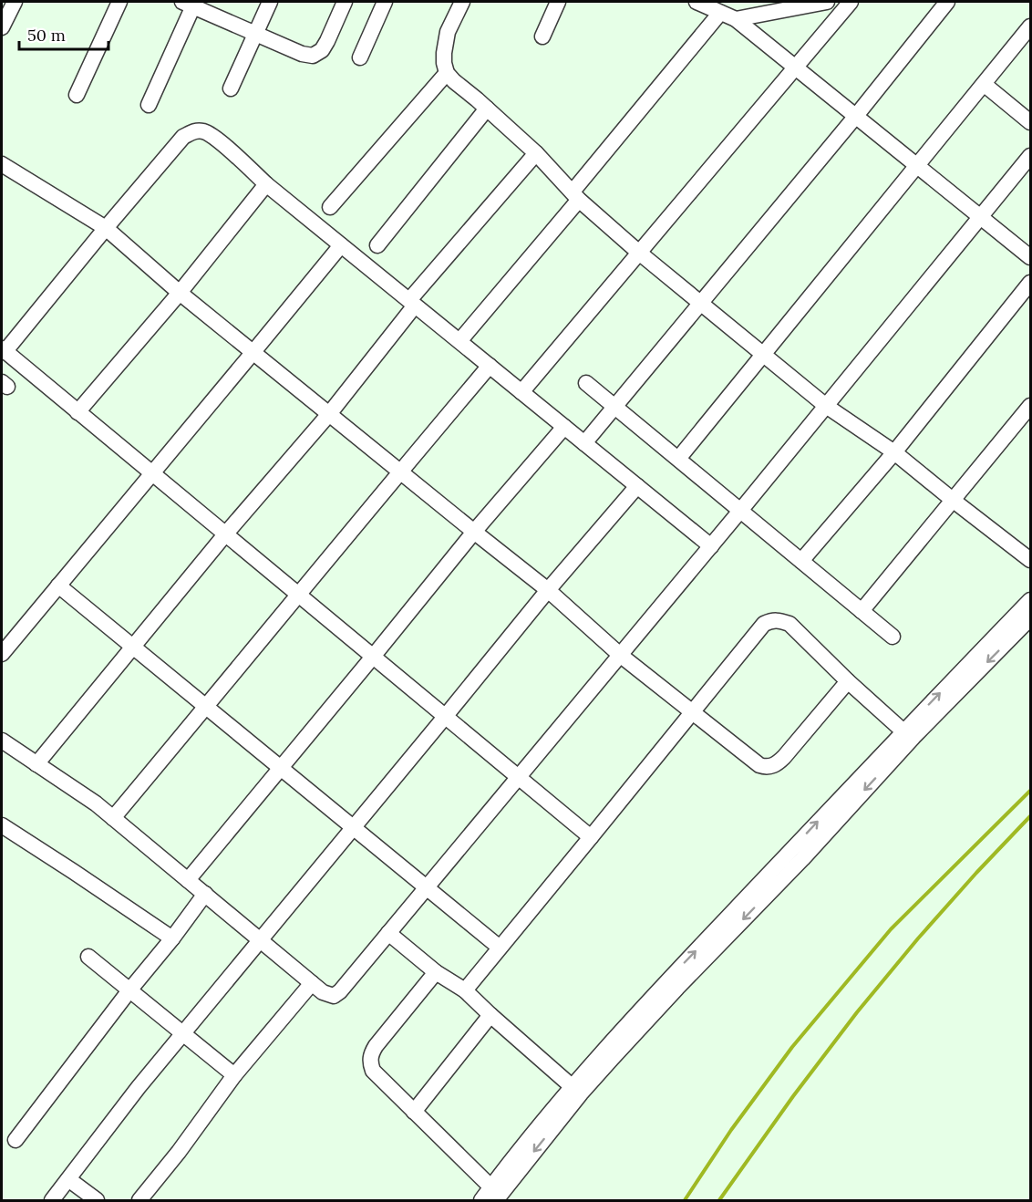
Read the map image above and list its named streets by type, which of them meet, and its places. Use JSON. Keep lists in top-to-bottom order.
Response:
{
  "scale_bar": "50 m"
}
